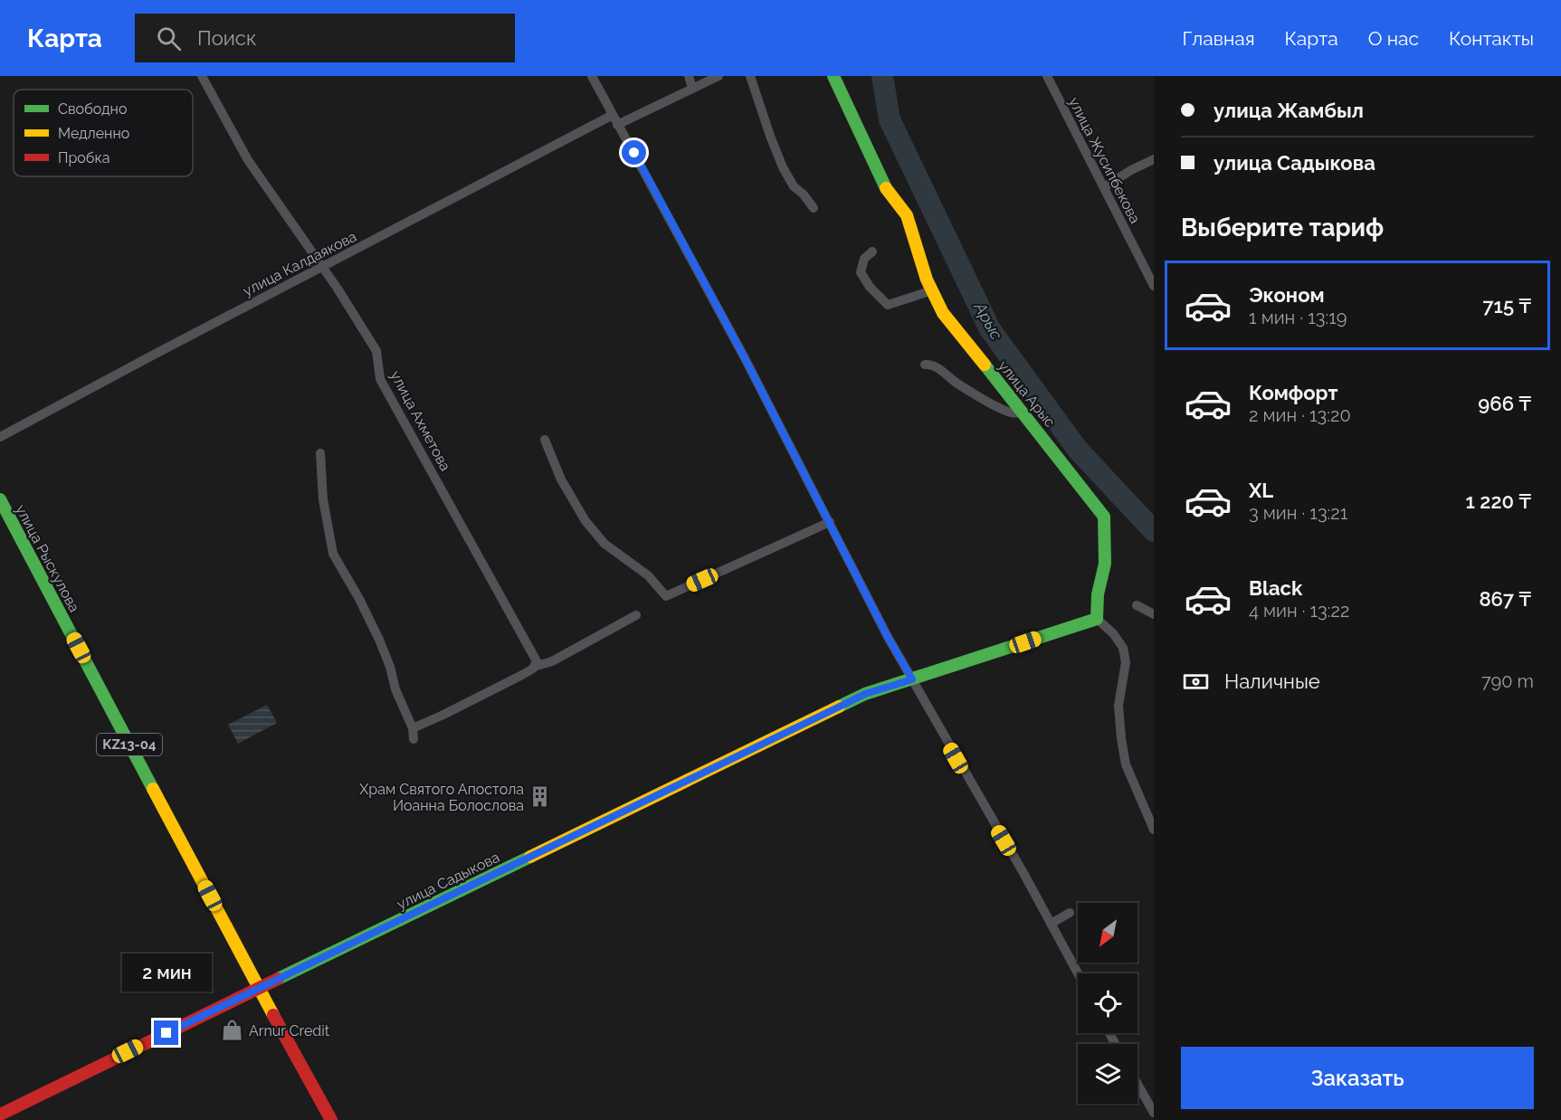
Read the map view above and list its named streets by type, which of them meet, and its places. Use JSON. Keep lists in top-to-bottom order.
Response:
{
  "streets": {
    "street": [
      "улица Жусипбекова",
      "улица Калдаякова",
      "улица Арыс",
      "улица Ахметова",
      "улица Рыскулова",
      "KZ13-04",
      "улица Садыкова"
    ]
  },
  "crossings": [
    ["улица Калдаякова", "улица Ахметова"],
    ["улица Рыскулова", "улица Садыкова"]
  ],
  "water": ["Арыс"],
  "places": {
    "building": ["Храм Святого Апостола Иоанна Болослова"],
    "shop": ["Arnur Credit"]
  },
  "legend": ["Свободно", "Медленно", "Пробка"],
  "north": "bottom left",
  "page": {
    "header": "Карта",
    "search": "Поиск",
    "nav": [
      "Главная",
      "Карта",
      "О нас",
      "Контакты"
    ],
    "banner": ["улица Жамбыл", "улица Садыкова"],
    "heading": "Выберите тариф",
    "list": [
      {
        "name": "Эконом",
        "note": "1 мин · 13:19",
        "value": "715 ₸"
      },
      {
        "name": "Комфорт",
        "note": "2 мин · 13:20",
        "value": "966 ₸"
      },
      {
        "name": "XL",
        "note": "3 мин · 13:21",
        "value": "1 220 ₸"
      },
      {
        "name": "Black",
        "note": "4 мин · 13:22",
        "value": "867 ₸"
      }
    ],
    "pay": ["Наличные", "790 m"],
    "bubble": "2 мин",
    "buttons": "Заказать"
  }
}
